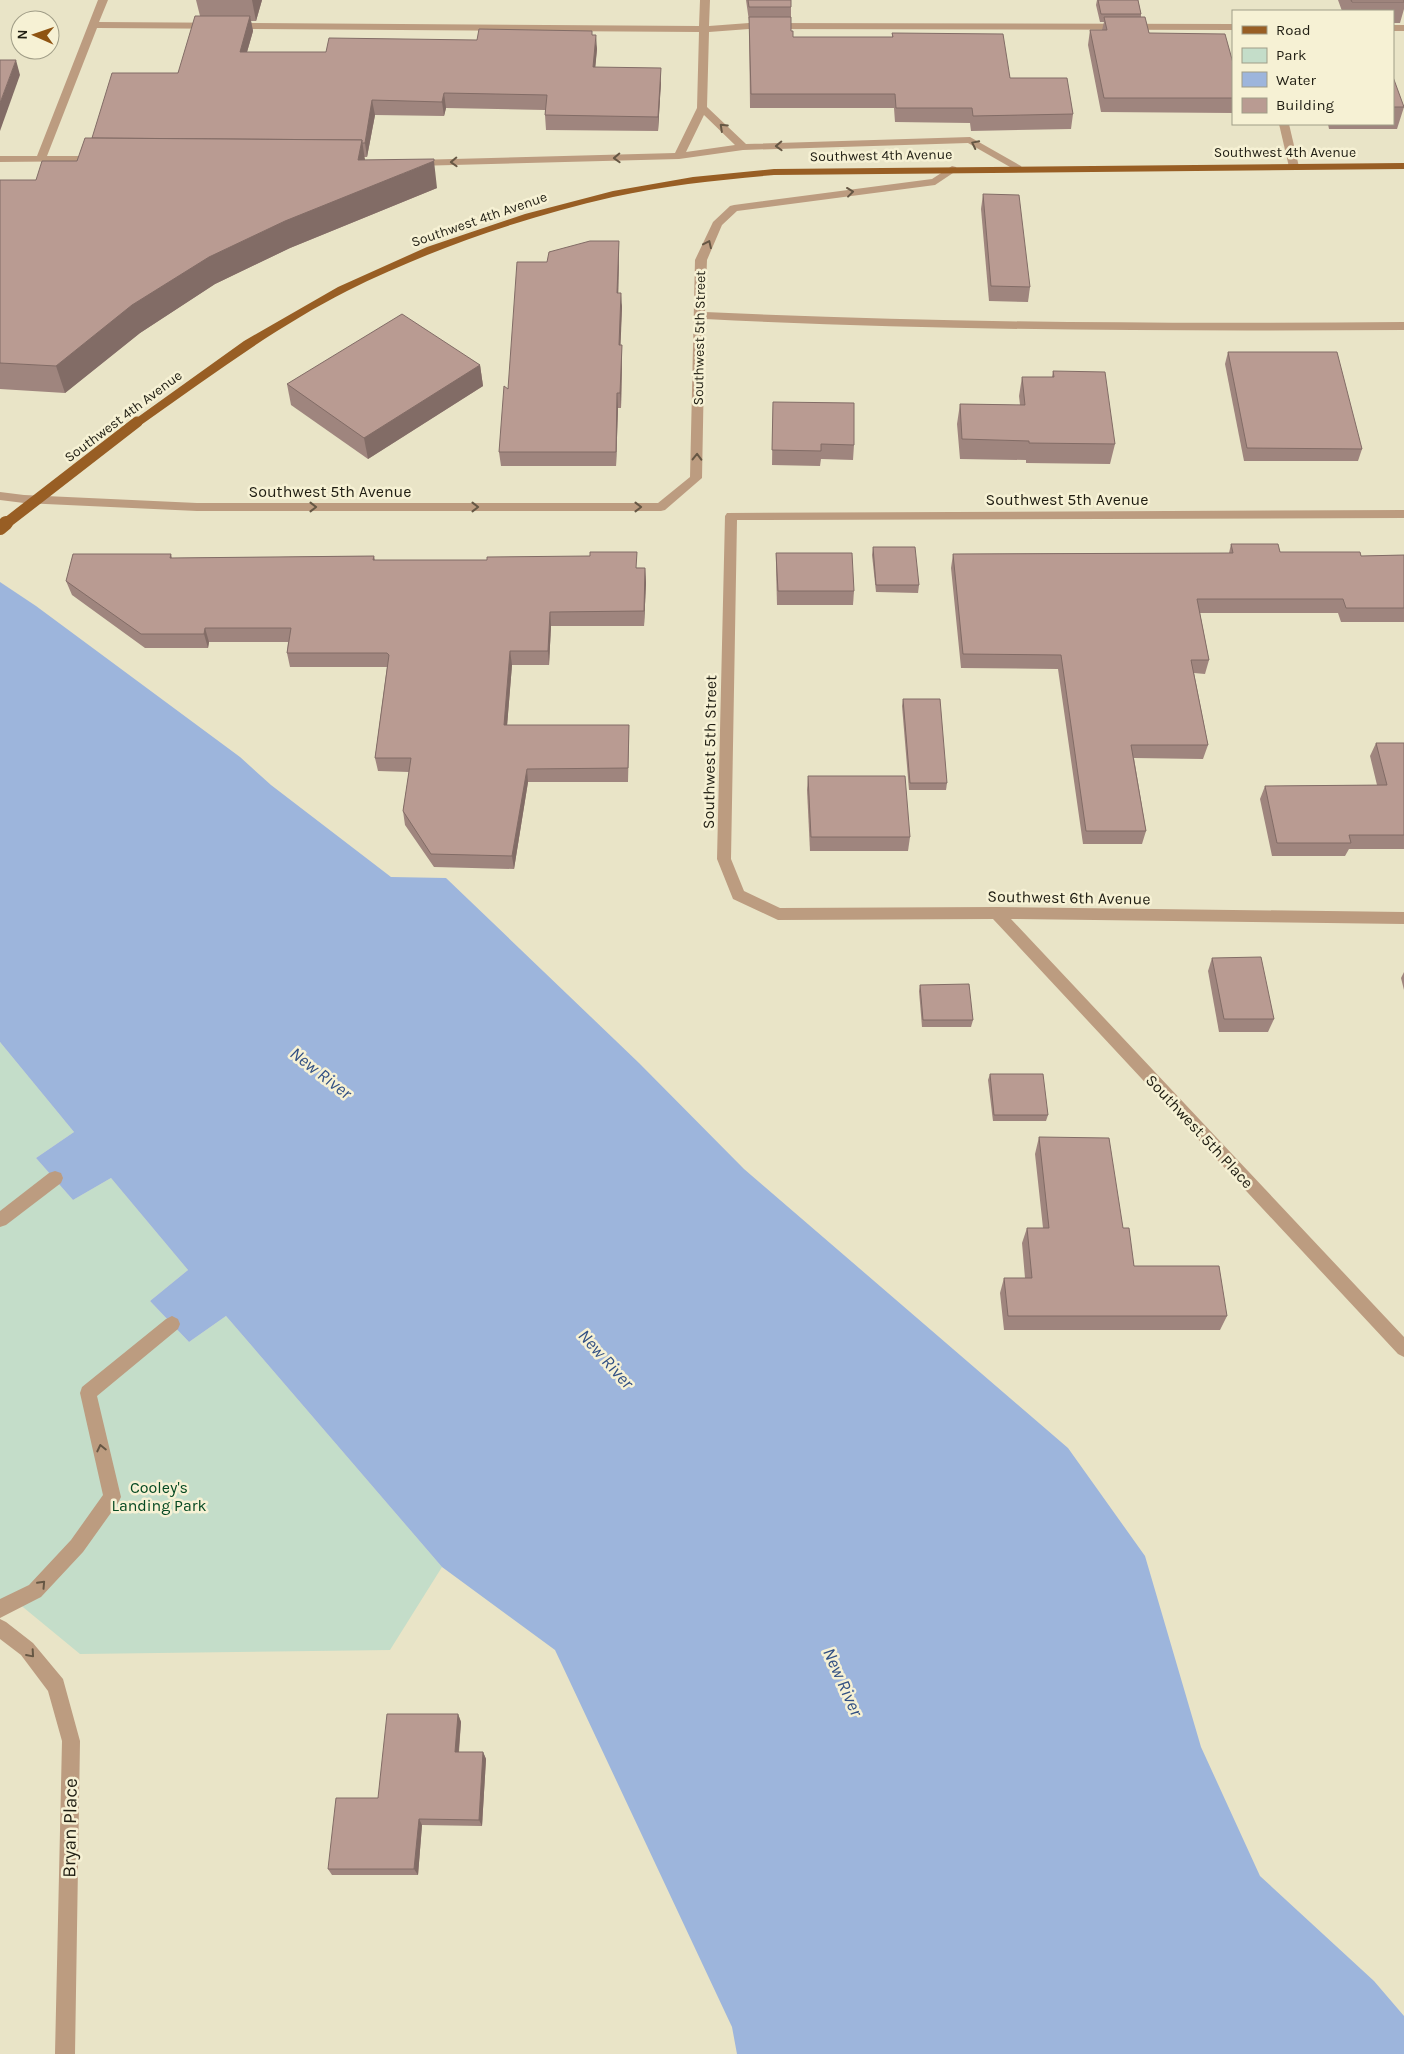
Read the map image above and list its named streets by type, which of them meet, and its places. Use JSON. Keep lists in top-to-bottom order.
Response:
{
  "streets": {
    "main road": ["Southwest 4th Avenue"],
    "street": [
      "Southwest 5th Street",
      "Southwest 5th Avenue",
      "Southwest 6th Avenue",
      "Southwest 5th Place",
      "Bryan Place"
    ]
  },
  "crossings": [
    ["Southwest 4th Avenue", "Southwest 5th Street"],
    ["Southwest 5th Street", "Southwest 5th Avenue"],
    ["Southwest 5th Street", "Southwest 6th Avenue"],
    ["Southwest 6th Avenue", "Southwest 5th Place"]
  ],
  "one_way": ["Southwest 5th Street", "Southwest 5th Avenue", "Bryan Place"],
  "water": ["New River"],
  "parks": ["Cooley's Landing Park"],
  "legend": [
    "Road",
    "Park",
    "Water",
    "Building"
  ],
  "north": "left"
}
